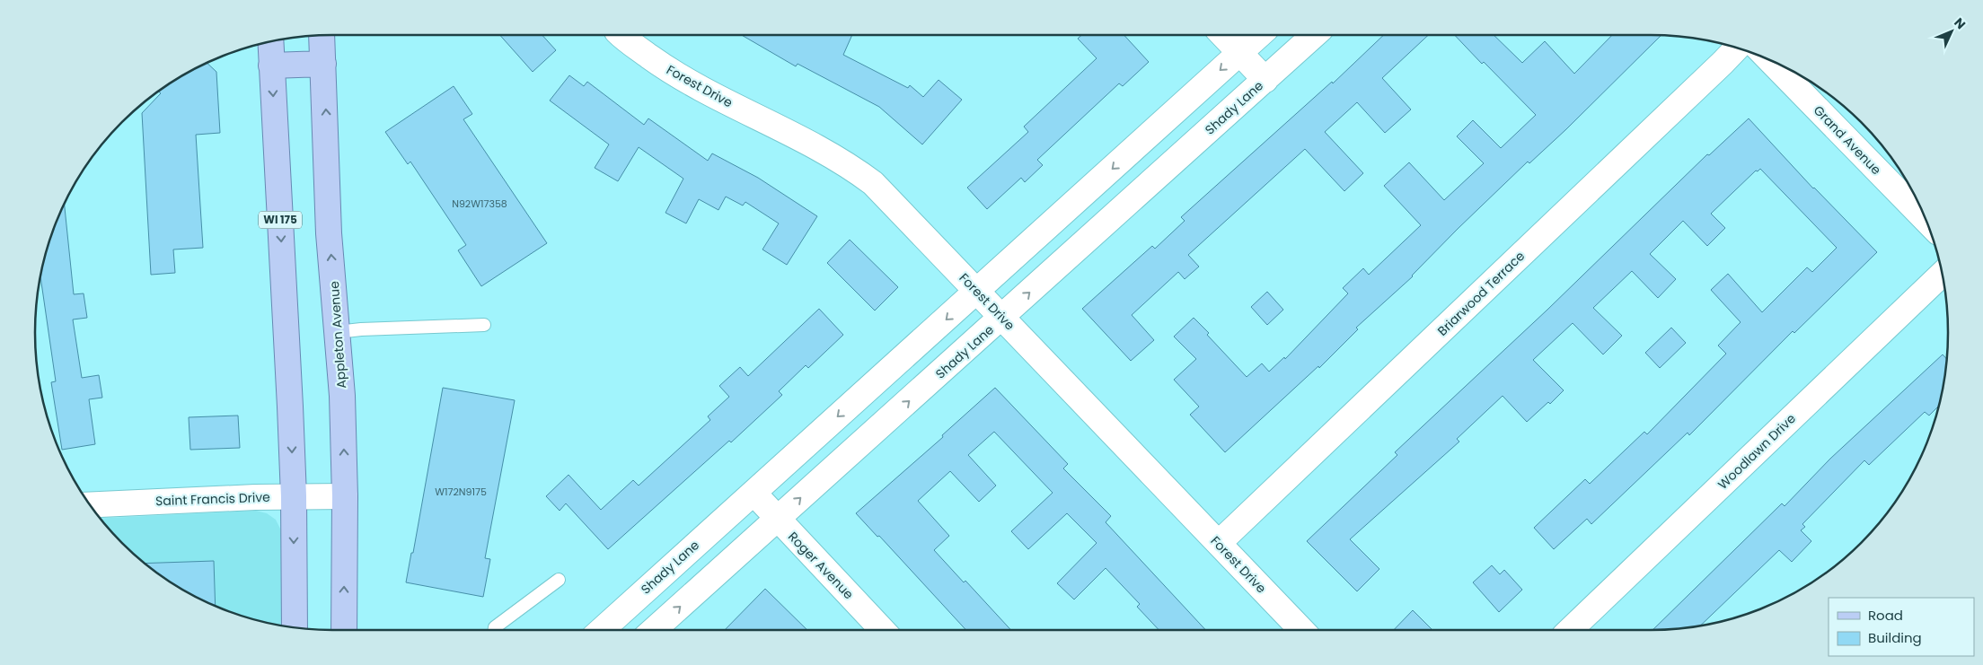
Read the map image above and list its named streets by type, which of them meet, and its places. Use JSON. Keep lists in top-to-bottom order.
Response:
{
  "streets": {
    "main road": ["WI 175", "Appleton Avenue"],
    "street": [
      "Forest Drive",
      "Shady Lane",
      "Grand Avenue",
      "Briarwood Terrace",
      "Woodlawn Drive",
      "Saint Francis Drive",
      "Roger Avenue"
    ]
  },
  "crossings": [
    ["Forest Drive", "Shady Lane"],
    ["Forest Drive", "Briarwood Terrace"],
    ["Shady Lane", "Roger Avenue"],
    ["WI 175", "Saint Francis Drive"],
    ["Appleton Avenue", "Saint Francis Drive"]
  ],
  "house_numbers": ["N92W17358", "W172N9175"],
  "legend": ["Road", "Building"],
  "north": "top right"
}
